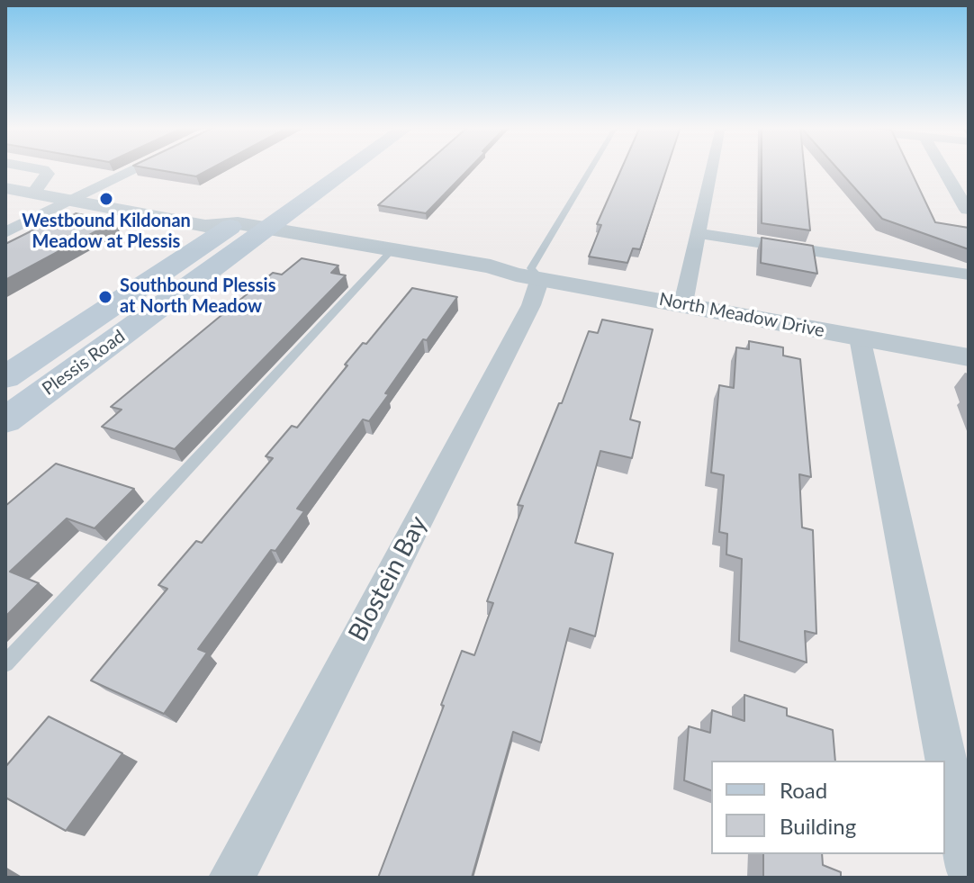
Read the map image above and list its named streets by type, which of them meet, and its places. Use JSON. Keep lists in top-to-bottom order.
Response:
{
  "streets": {
    "main road": ["Plessis Road"],
    "street": ["North Meadow Drive", "Blostein Bay"]
  },
  "crossings": [
    ["North Meadow Drive", "Plessis Road"],
    ["North Meadow Drive", "Blostein Bay"]
  ],
  "places": ["Westbound Kildonan Meadow at Plessis", "Southbound Plessis at North Meadow"],
  "legend": ["Road", "Building"]
}
